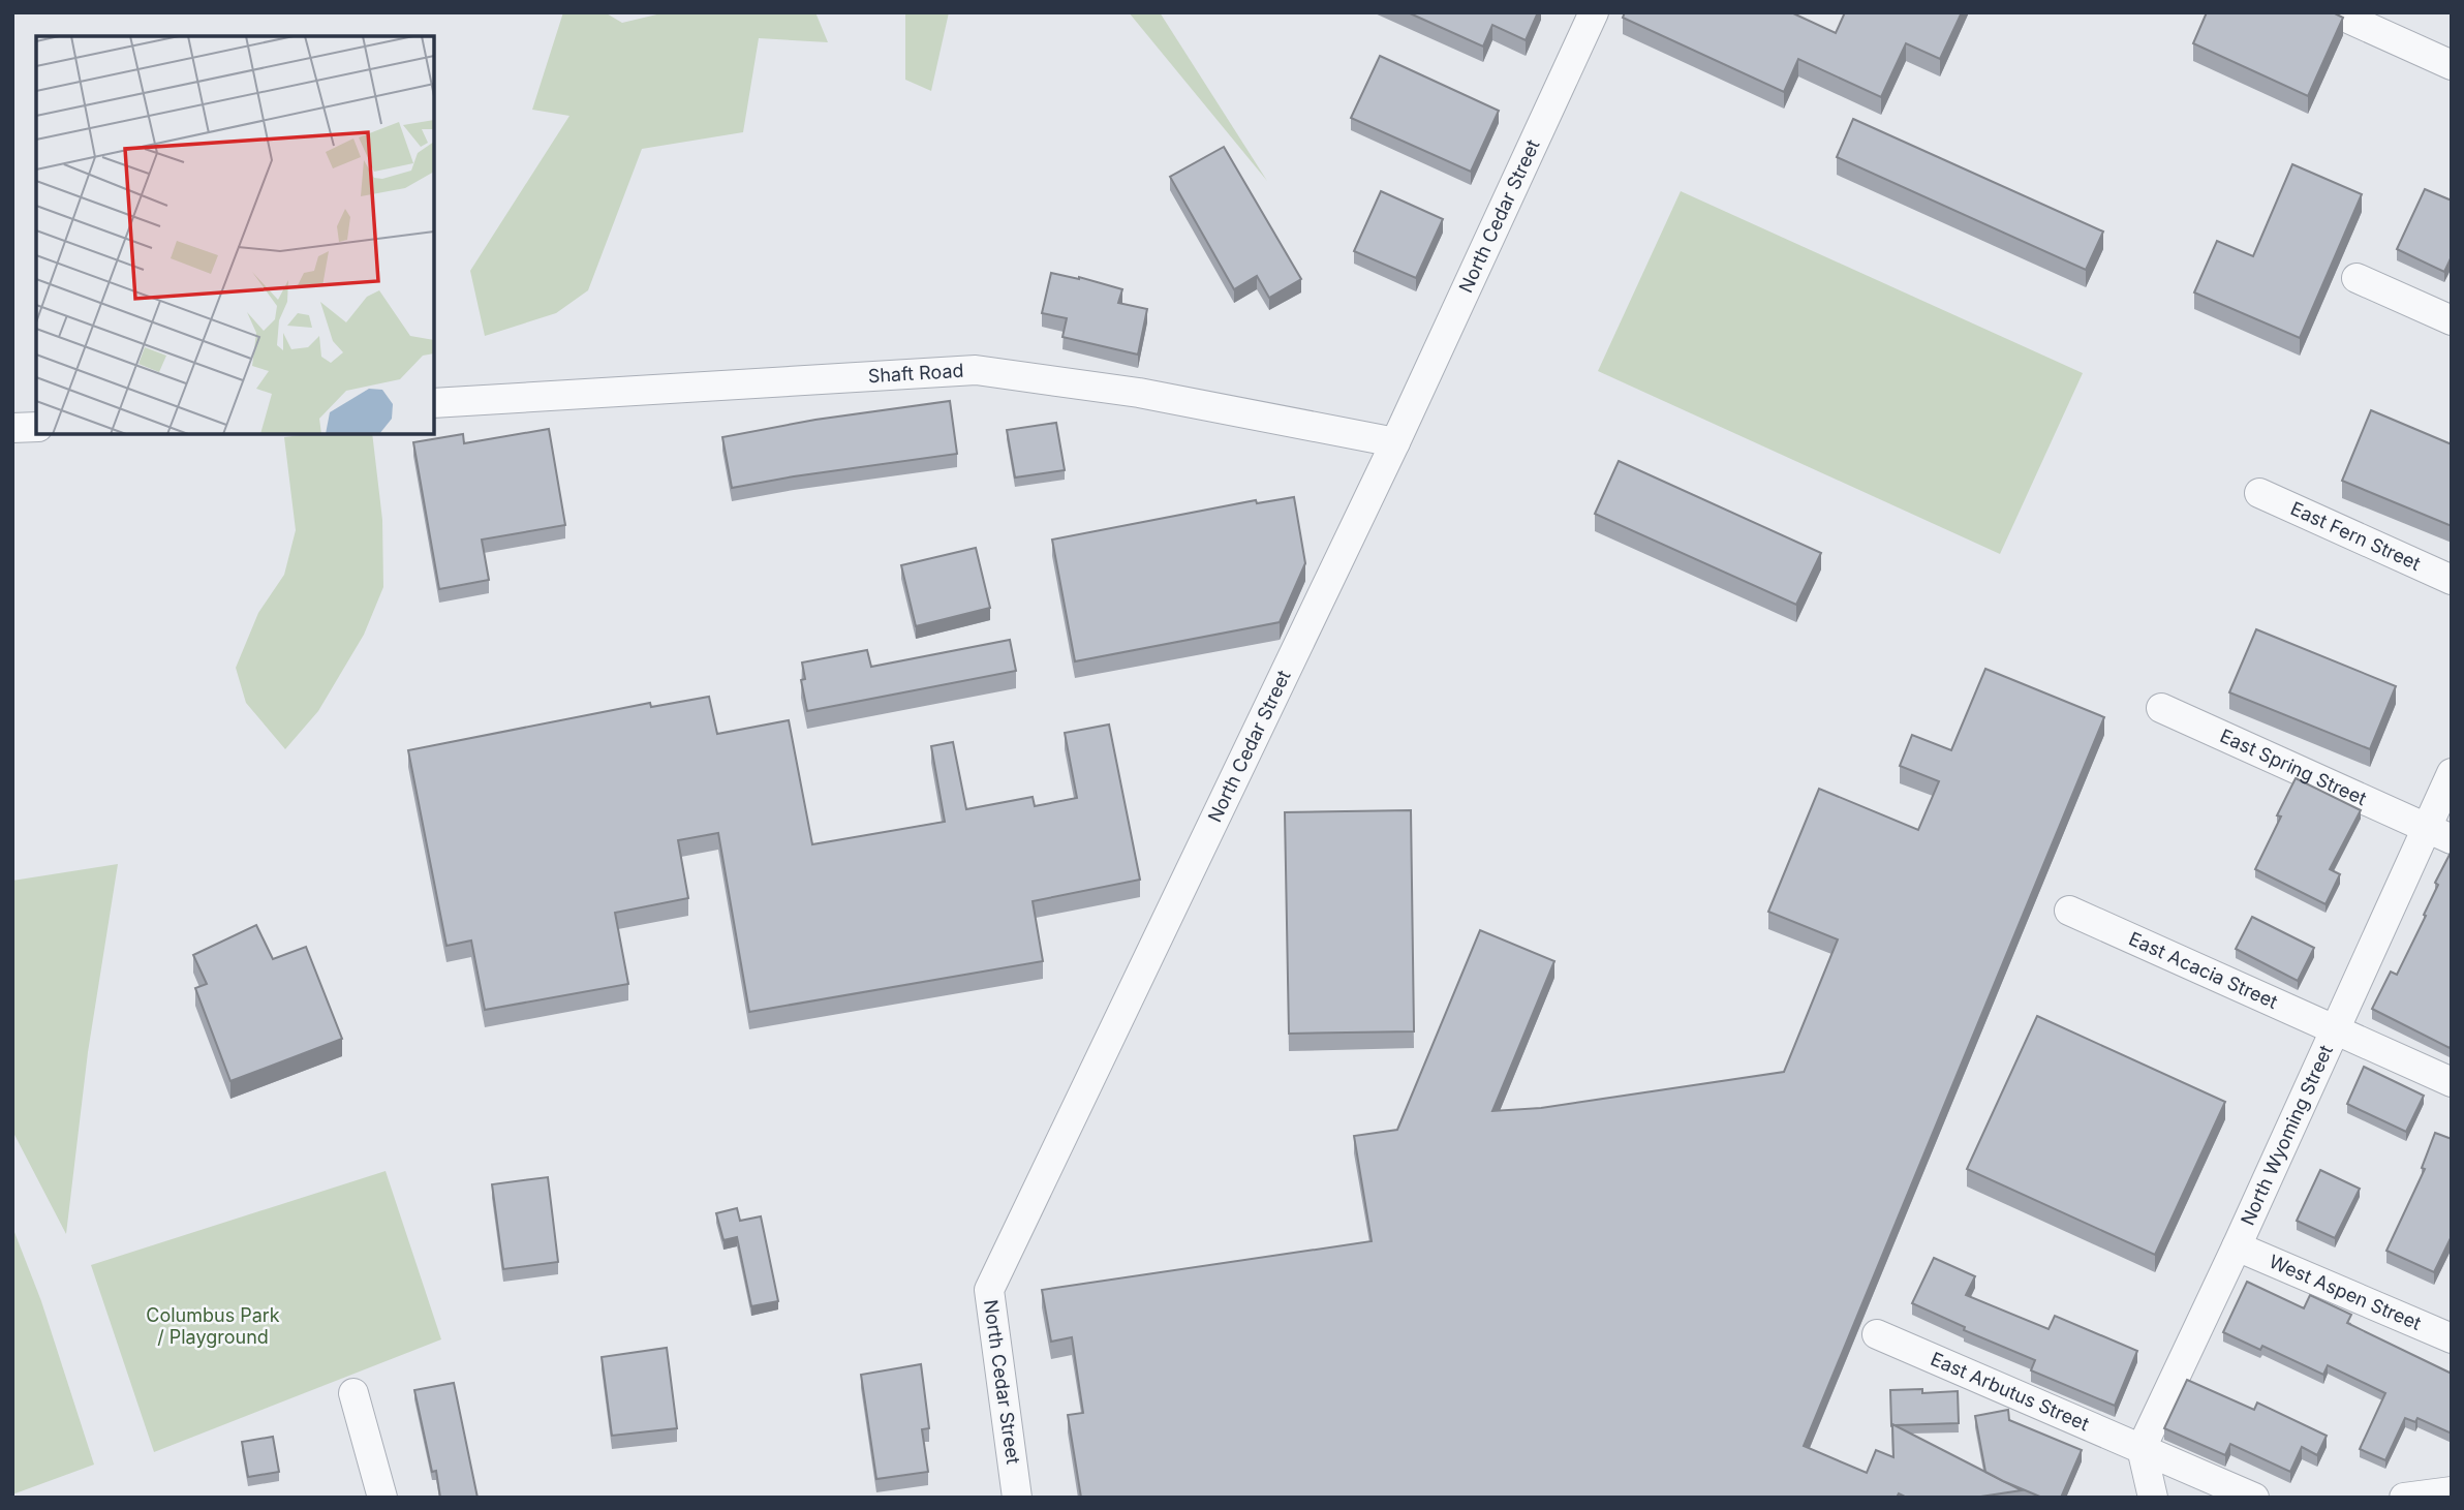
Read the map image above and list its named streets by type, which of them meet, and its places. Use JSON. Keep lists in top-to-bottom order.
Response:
{
  "streets": {
    "street": [
      "North Cedar Street",
      "Shaft Road",
      "East Fern Street",
      "East Spring Street",
      "East Acacia Street",
      "North Wyoming Street",
      "West Aspen Street",
      "East Arbutus Street"
    ]
  },
  "crossings": [
    ["North Cedar Street", "Shaft Road"],
    ["East Spring Street", "North Wyoming Street"],
    ["East Acacia Street", "North Wyoming Street"],
    ["North Wyoming Street", "West Aspen Street"],
    ["North Wyoming Street", "East Arbutus Street"]
  ],
  "parks": ["Columbus Park / Playground"]
}
